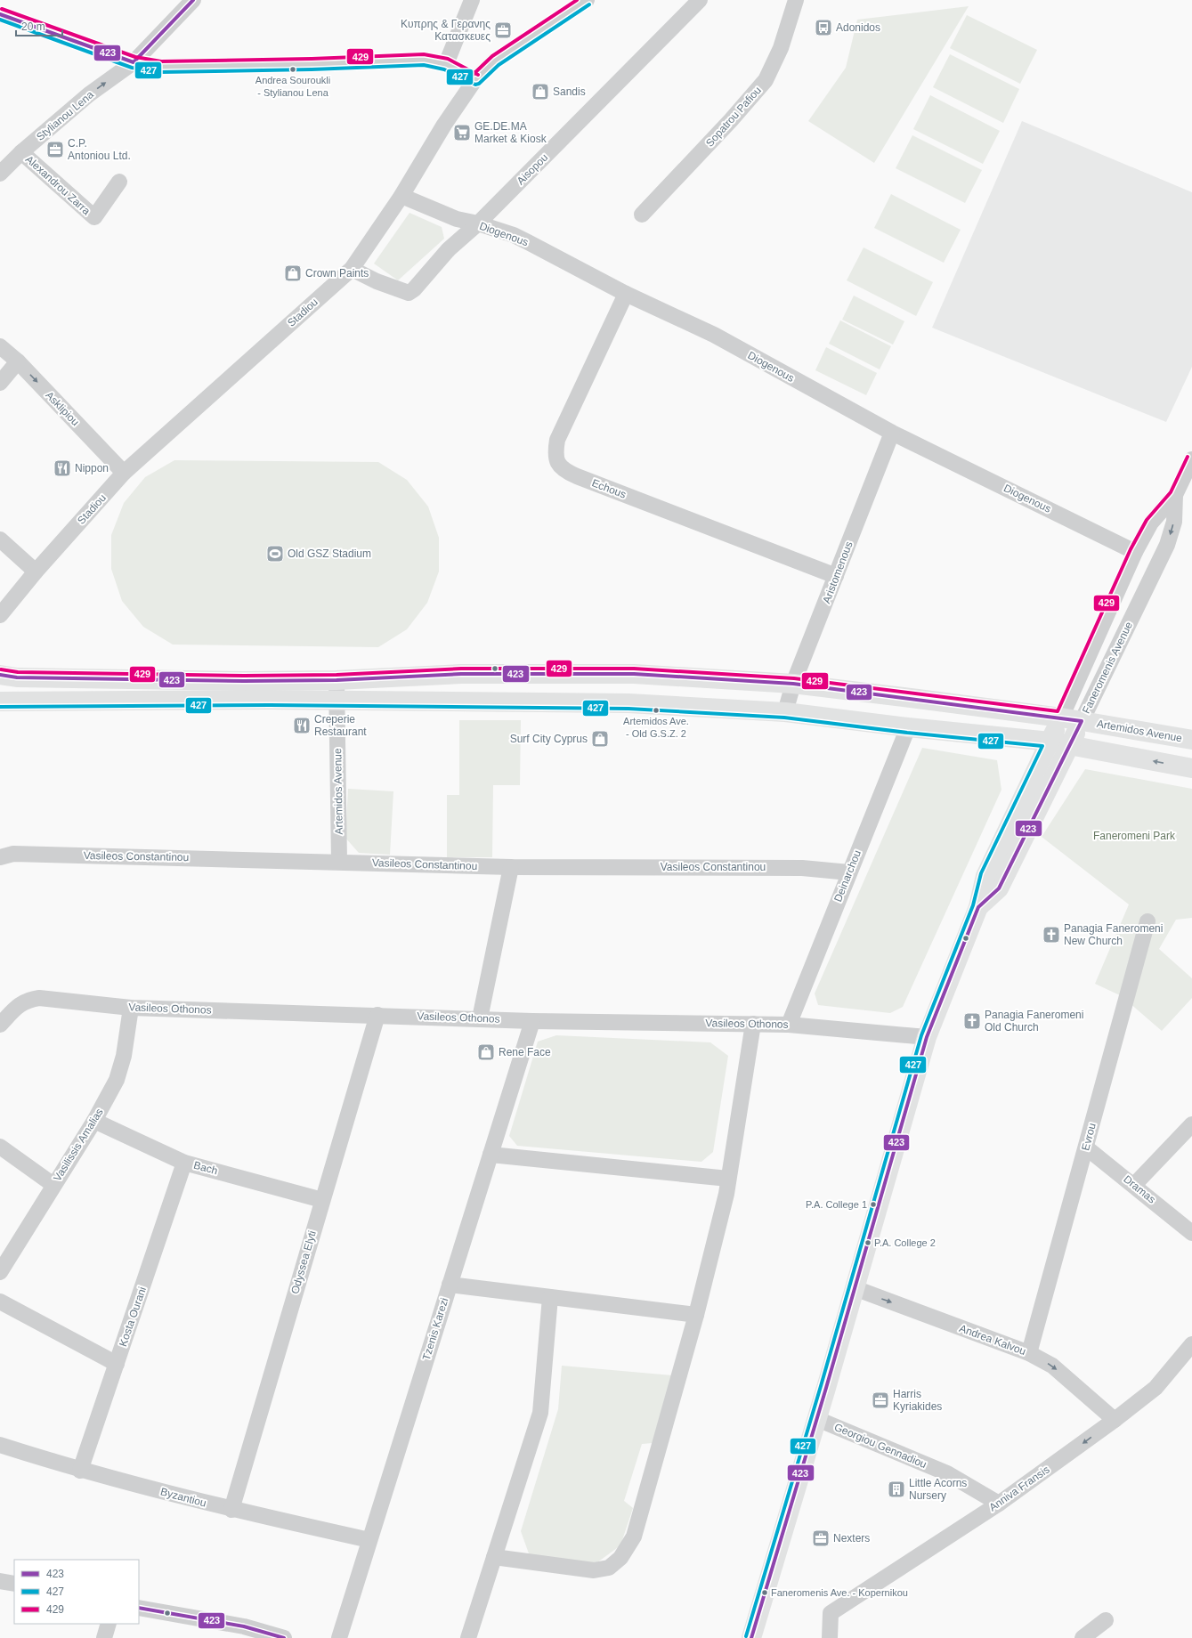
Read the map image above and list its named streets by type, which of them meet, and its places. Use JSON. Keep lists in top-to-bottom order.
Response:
{
  "streets": {
    "main road": ["Faneromenis Avenue", "Artemidos Avenue"],
    "street": [
      "Stylianou Lena",
      "Sopatrou Pafiou",
      "Aisopou",
      "Alexandrou Zarra",
      "Diogenous",
      "Stadiou",
      "Asklipiou",
      "Echous",
      "Aristomenous",
      "Vasileos Constantinou",
      "Deinarchou",
      "Vasileos Othonos",
      "Evrou",
      "Vasilissis Amalias",
      "Bach",
      "Dramas",
      "Odyssea Elyti",
      "Kosta Ourani",
      "Tzenis Karezi",
      "Andrea Kalvou",
      "Georgiou Gennadiou",
      "Anniva Fransis",
      "Byzantiou"
    ]
  },
  "crossings": [
    ["Stylianou Lena", "Alexandrou Zarra"],
    ["Aisopou", "Diogenous"],
    ["Aisopou", "Stadiou"],
    ["Diogenous", "Stadiou"],
    ["Diogenous", "Echous"],
    ["Diogenous", "Aristomenous"],
    ["Diogenous", "Faneromenis Avenue"],
    ["Stadiou", "Asklipiou"],
    ["Echous", "Aristomenous"],
    ["Aristomenous", "Artemidos Avenue"],
    ["Faneromenis Avenue", "Artemidos Avenue"],
    ["Faneromenis Avenue", "Vasileos Othonos"],
    ["Faneromenis Avenue", "Andrea Kalvou"],
    ["Faneromenis Avenue", "Georgiou Gennadiou"],
    ["Artemidos Avenue", "Vasileos Constantinou"],
    ["Vasileos Constantinou", "Deinarchou"],
    ["Deinarchou", "Vasileos Othonos"],
    ["Vasileos Othonos", "Vasilissis Amalias"],
    ["Vasileos Othonos", "Odyssea Elyti"],
    ["Vasileos Othonos", "Tzenis Karezi"],
    ["Evrou", "Dramas"],
    ["Evrou", "Andrea Kalvou"],
    ["Vasilissis Amalias", "Bach"],
    ["Bach", "Odyssea Elyti"],
    ["Bach", "Kosta Ourani"],
    ["Odyssea Elyti", "Byzantiou"],
    ["Kosta Ourani", "Byzantiou"],
    ["Tzenis Karezi", "Byzantiou"],
    ["Andrea Kalvou", "Anniva Fransis"],
    ["Georgiou Gennadiou", "Anniva Fransis"]
  ],
  "one_way": ["Stylianou Lena", "Asklipiou", "Andrea Kalvou"],
  "parks": ["Faneromeni Park"],
  "places": {
    "bus stop": ["Adonidos"],
    "office": [
      "Κυπρης & Γερανης Κατασκευες",
      "C.P. Antoniou Ltd.",
      "Harris Kyriakides",
      "Nexters"
    ],
    "other": [
      "Andrea Souroukli - Stylianou Lena",
      "Artemidos Ave. - Old G.S.Z. 2",
      "P.A. College 1",
      "P.A. College 2",
      "Faneromenis Ave. - Kopernikou"
    ],
    "shop": [
      "Sandis",
      "Crown Paints",
      "Surf City Cyprus",
      "Rene Face"
    ],
    "supermarket": ["GE.DE.MA Market & Kiosk"],
    "restaurant": ["Nippon", "Creperie Restaurant"],
    "sports": ["Old GSZ Stadium"],
    "church": ["Panagia Faneromeni New Church", "Panagia Faneromeni Old Church"],
    "building": ["Little Acorns Nursery"]
  },
  "lines": ["transit line 423", "transit line 429", "transit line 427"],
  "legend": ["423", "427", "429"],
  "scale_bar": "20 m"
}
